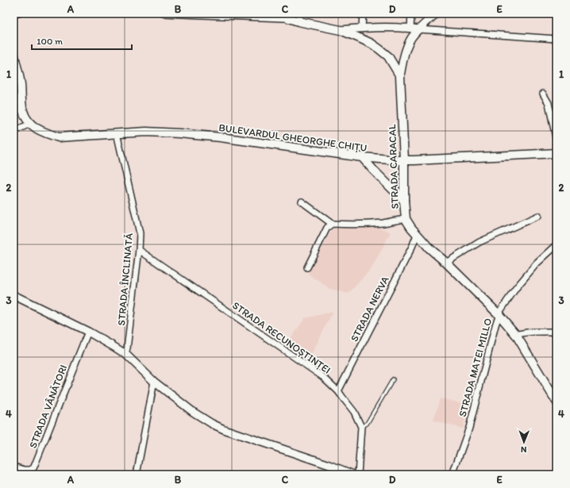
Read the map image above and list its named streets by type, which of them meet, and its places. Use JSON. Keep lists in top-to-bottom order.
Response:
{
  "streets": {
    "main road": ["BULEVARDUL GHEORGHE CHIȚU", "STRADA CARACAL"],
    "street": [
      "STRADA ÎNCLINATĂ",
      "STRADA NERVA",
      "STRADA RECUNOȘTINȚEI",
      "STRADA MATEI MILLO",
      "STRADA VÂNĂTORI"
    ]
  },
  "crossings": [
    ["BULEVARDUL GHEORGHE CHIȚU", "STRADA CARACAL"],
    ["BULEVARDUL GHEORGHE CHIȚU", "STRADA ÎNCLINATĂ"],
    ["STRADA CARACAL", "STRADA NERVA"],
    ["STRADA CARACAL", "STRADA MATEI MILLO"],
    ["STRADA ÎNCLINATĂ", "STRADA RECUNOȘTINȚEI"],
    ["STRADA NERVA", "STRADA RECUNOȘTINȚEI"]
  ],
  "scale_bar": "100 m",
  "north": "bottom",
  "grid": {
    "columns": [
      "A",
      "B",
      "C",
      "D",
      "E"
    ],
    "rows": [
      "1",
      "2",
      "3",
      "4"
    ]
  }
}
